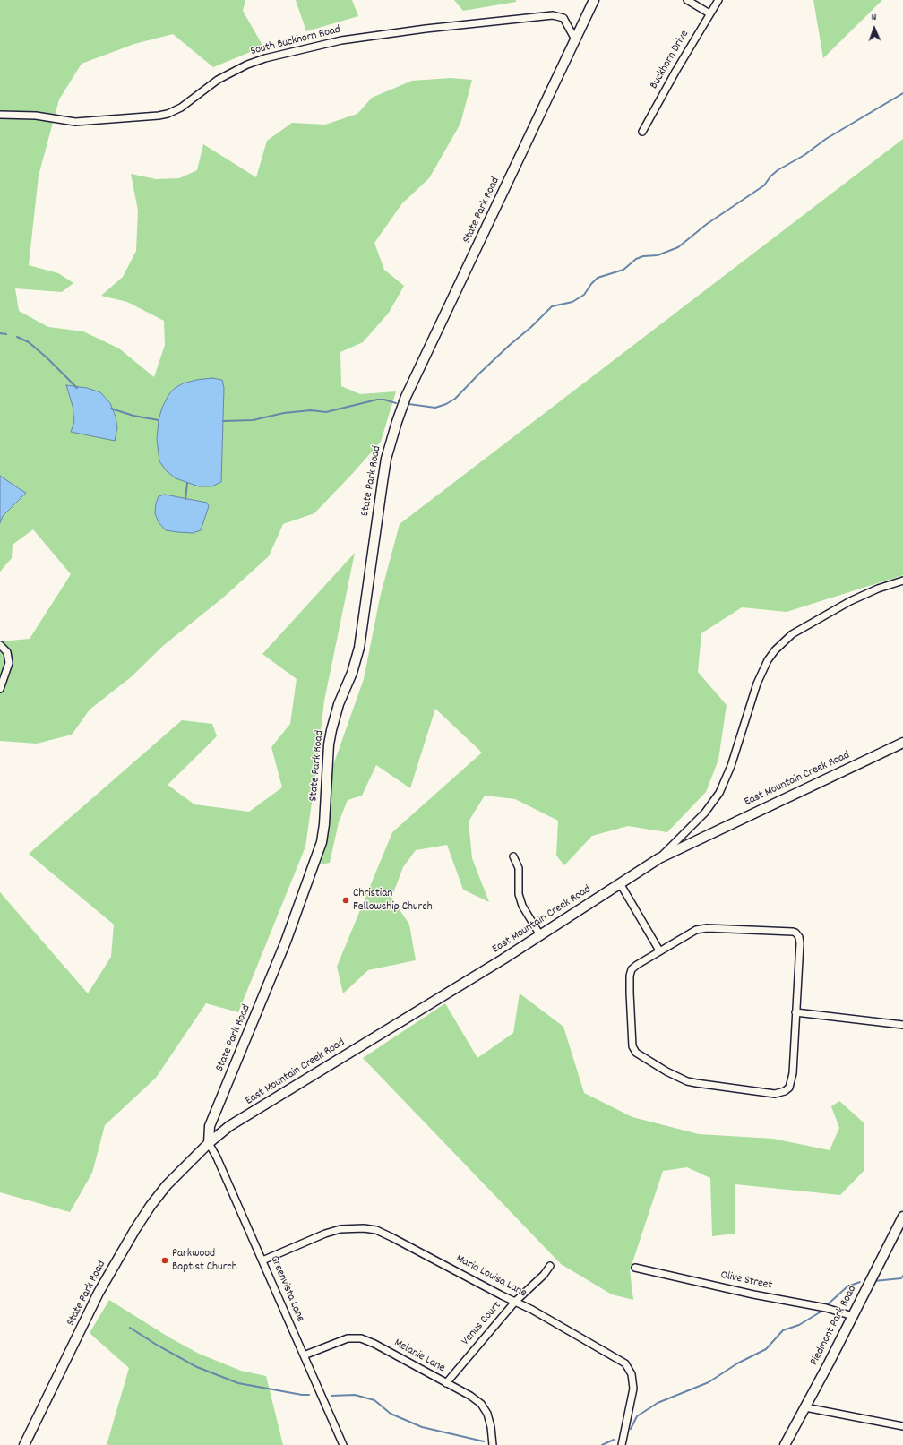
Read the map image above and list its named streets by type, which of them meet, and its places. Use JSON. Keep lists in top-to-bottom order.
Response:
{
  "streets": {
    "street": [
      "South Buckhorn Road",
      "Buckhorn Drive",
      "State Park Road",
      "East Mountain Creek Road",
      "Maria Louisa Lane",
      "Olive Street",
      "Greenvista Lane",
      "Venus Court",
      "Piedmont Park Road",
      "Melanie Lane"
    ]
  },
  "crossings": [
    ["South Buckhorn Road", "State Park Road"],
    ["State Park Road", "East Mountain Creek Road"],
    ["State Park Road", "Greenvista Lane"],
    ["East Mountain Creek Road", "Greenvista Lane"],
    ["Maria Louisa Lane", "Greenvista Lane"],
    ["Maria Louisa Lane", "Venus Court"],
    ["Olive Street", "Piedmont Park Road"],
    ["Greenvista Lane", "Melanie Lane"],
    ["Venus Court", "Melanie Lane"]
  ],
  "places": ["Christian Fellowship Church", "Parkwood Baptist Church"],
  "north": "top"
}
